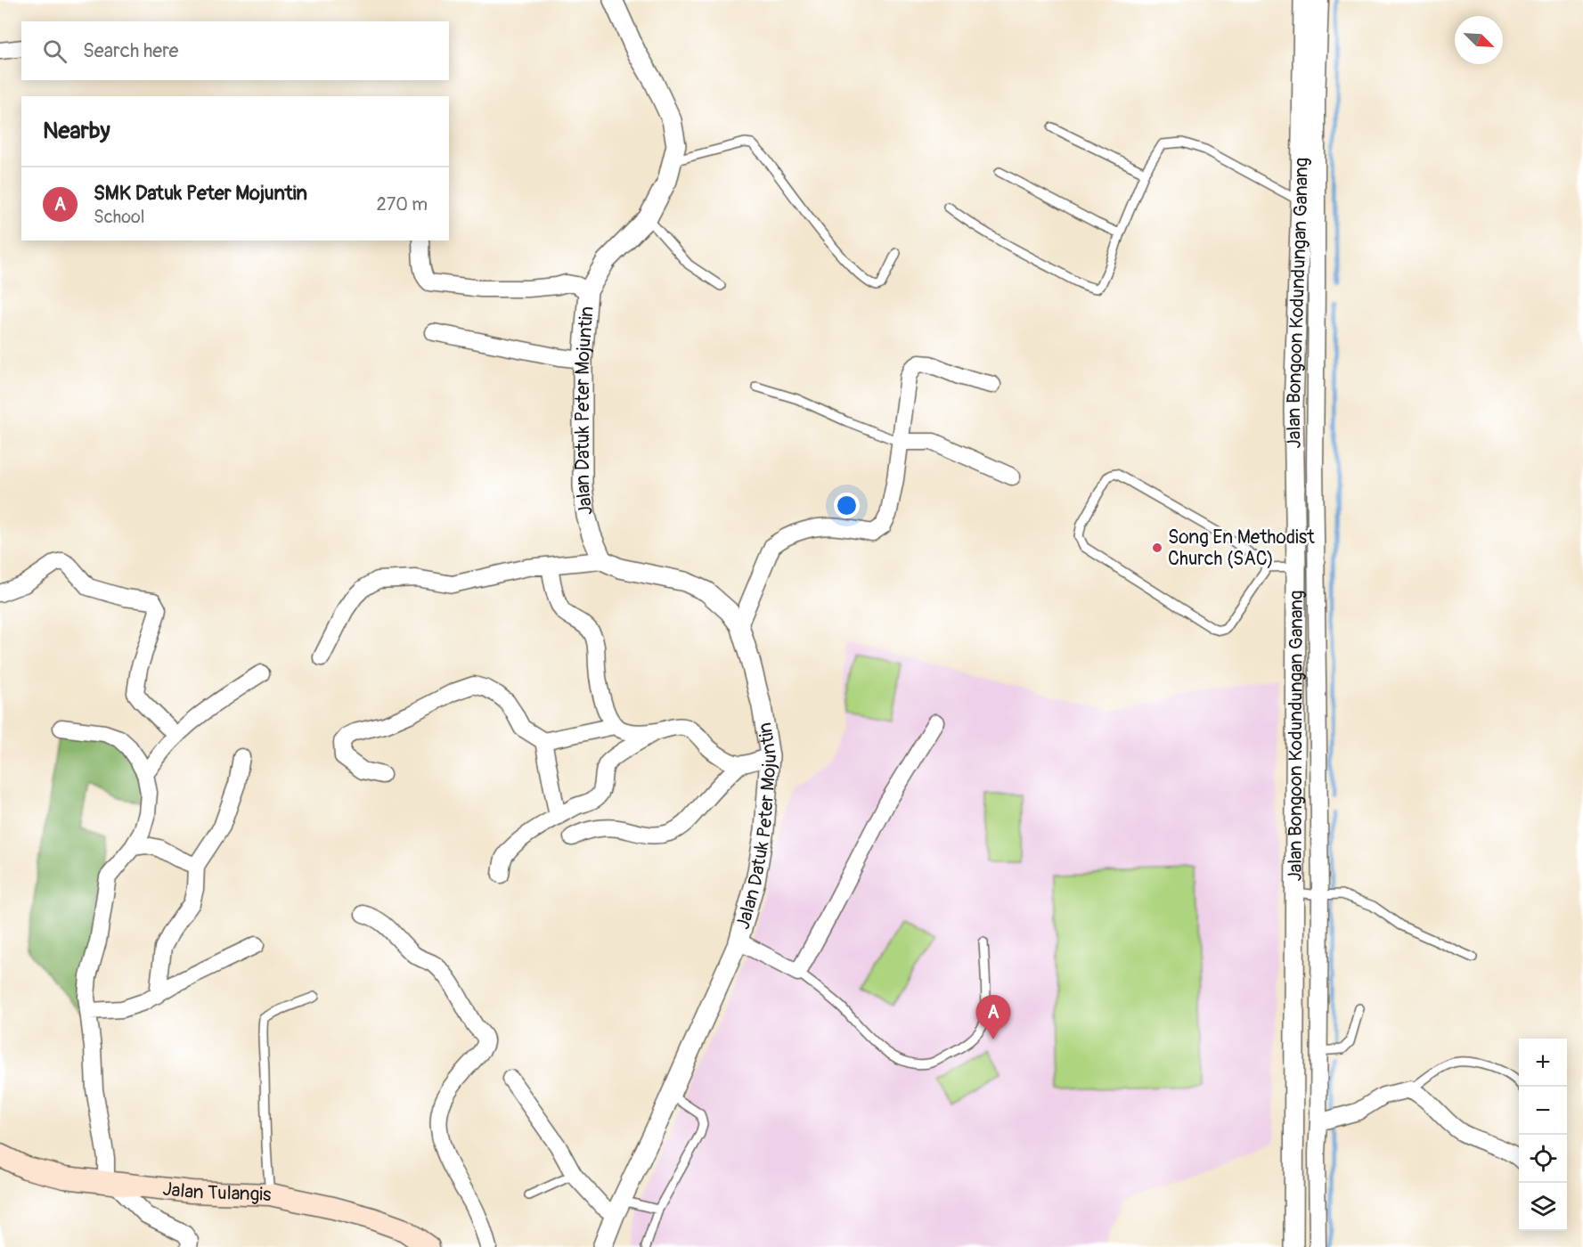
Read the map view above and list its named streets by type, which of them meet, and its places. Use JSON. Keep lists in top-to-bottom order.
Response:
{
  "streets": {
    "main road": ["Jalan Tulangis"],
    "street": ["Jalan Bongoon Kodundungan Ganang", "Jalan Datuk Peter Mojuntin"]
  },
  "places": ["Song En Methodist Church (SAC)"],
  "north": "bottom right",
  "page": {
    "search": "Search here",
    "heading": "Nearby",
    "list": [
      {
        "mark": "A",
        "name": "SMK Datuk Peter Mojuntin",
        "note": "School",
        "value": "270 m"
      }
    ],
    "pins": "A",
    "map_buttons": ["+", "−"]
  }
}
